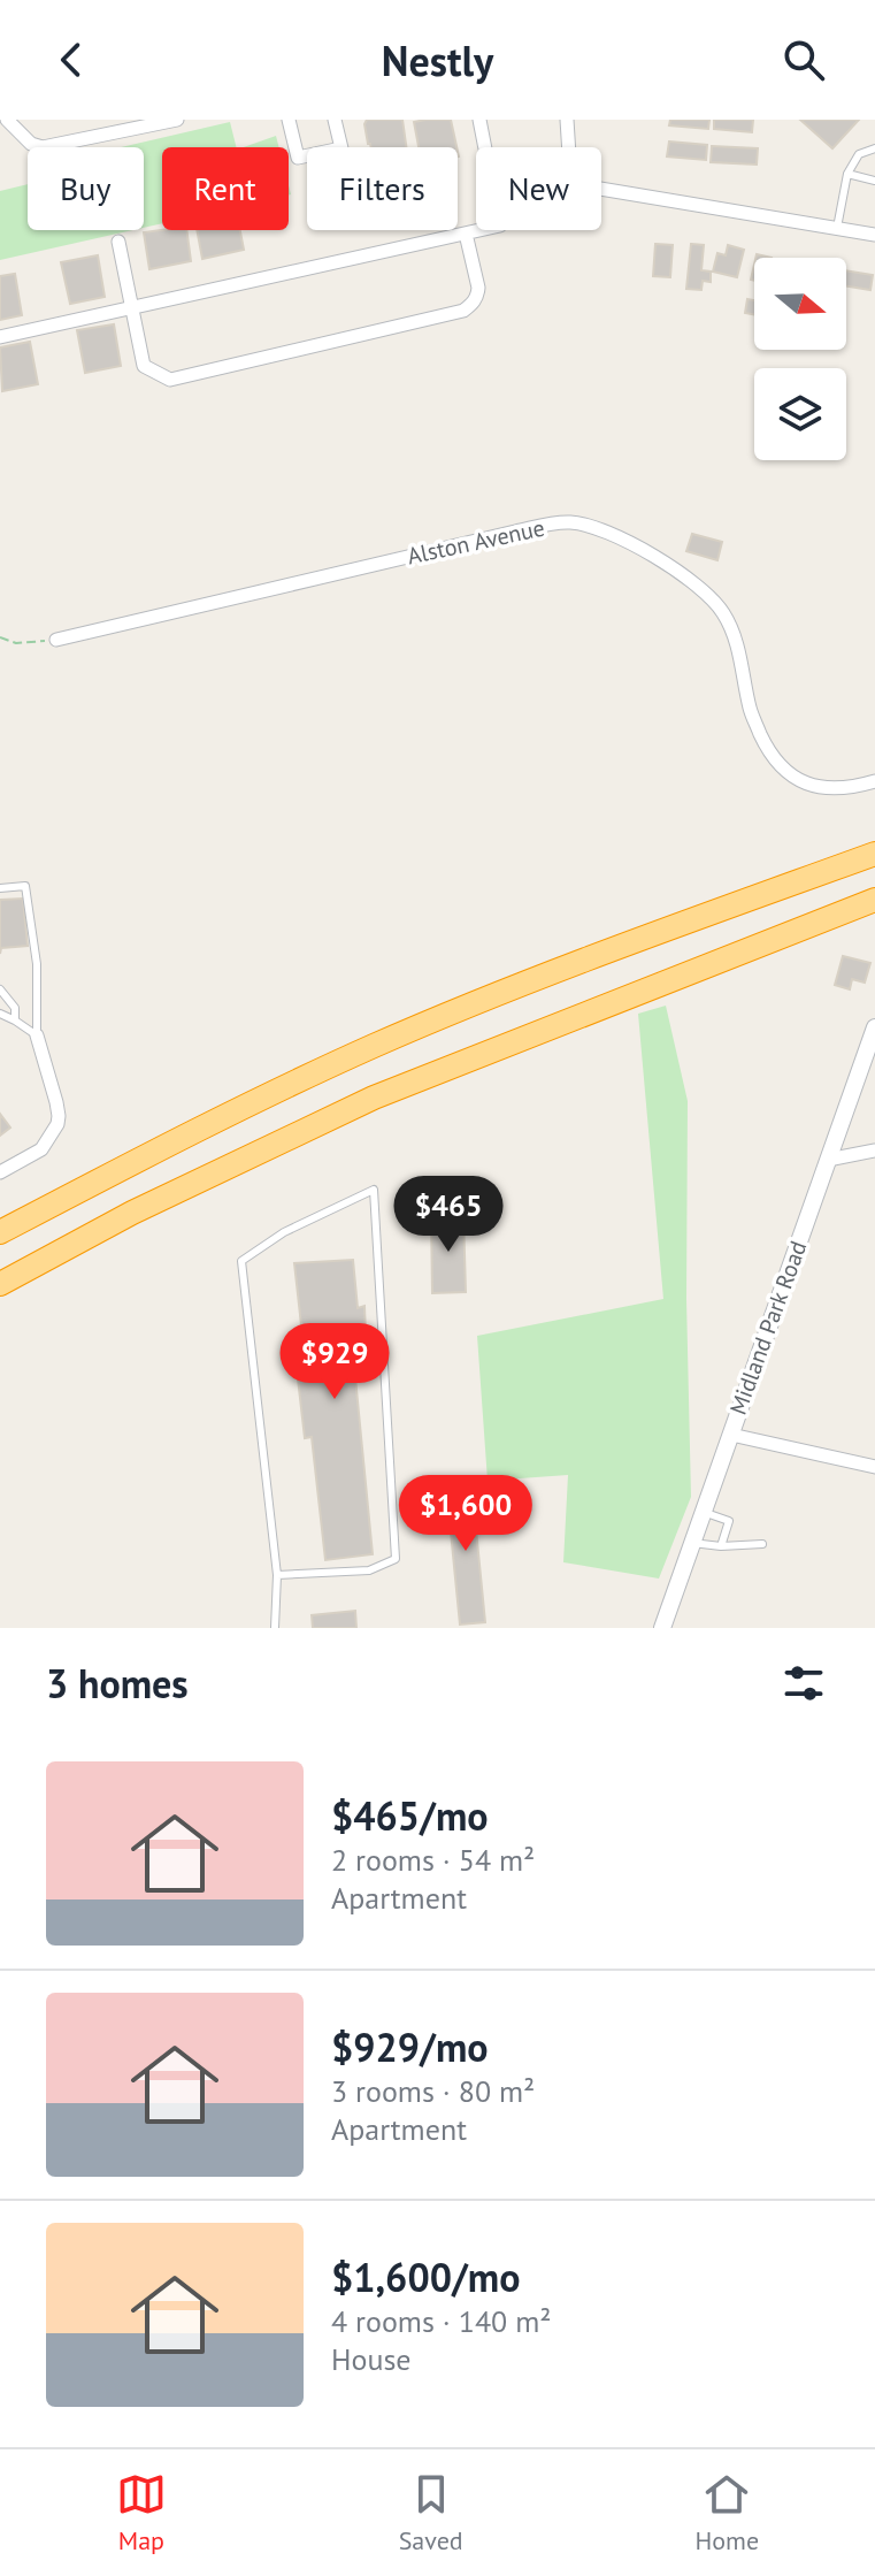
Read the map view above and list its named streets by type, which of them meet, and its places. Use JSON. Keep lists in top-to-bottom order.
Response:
{
  "streets": {
    "street": ["Alston Avenue", "Midland Park Road"]
  },
  "north": "right",
  "page": {
    "header": "Nestly",
    "chip": [
      "Buy",
      "Rent",
      "Filters",
      "New"
    ],
    "price": ["$465", "$929", "$1,600"],
    "heading": "3 homes",
    "list": [
      {
        "name": "$465/mo",
        "note": "2 rooms · 54 m² · Apartment"
      },
      {
        "name": "$929/mo",
        "note": "3 rooms · 80 m² · Apartment"
      },
      {
        "name": "$1,600/mo",
        "note": "4 rooms · 140 m² · House"
      }
    ],
    "tabs": ["Map", "Saved", "Home"]
  }
}
